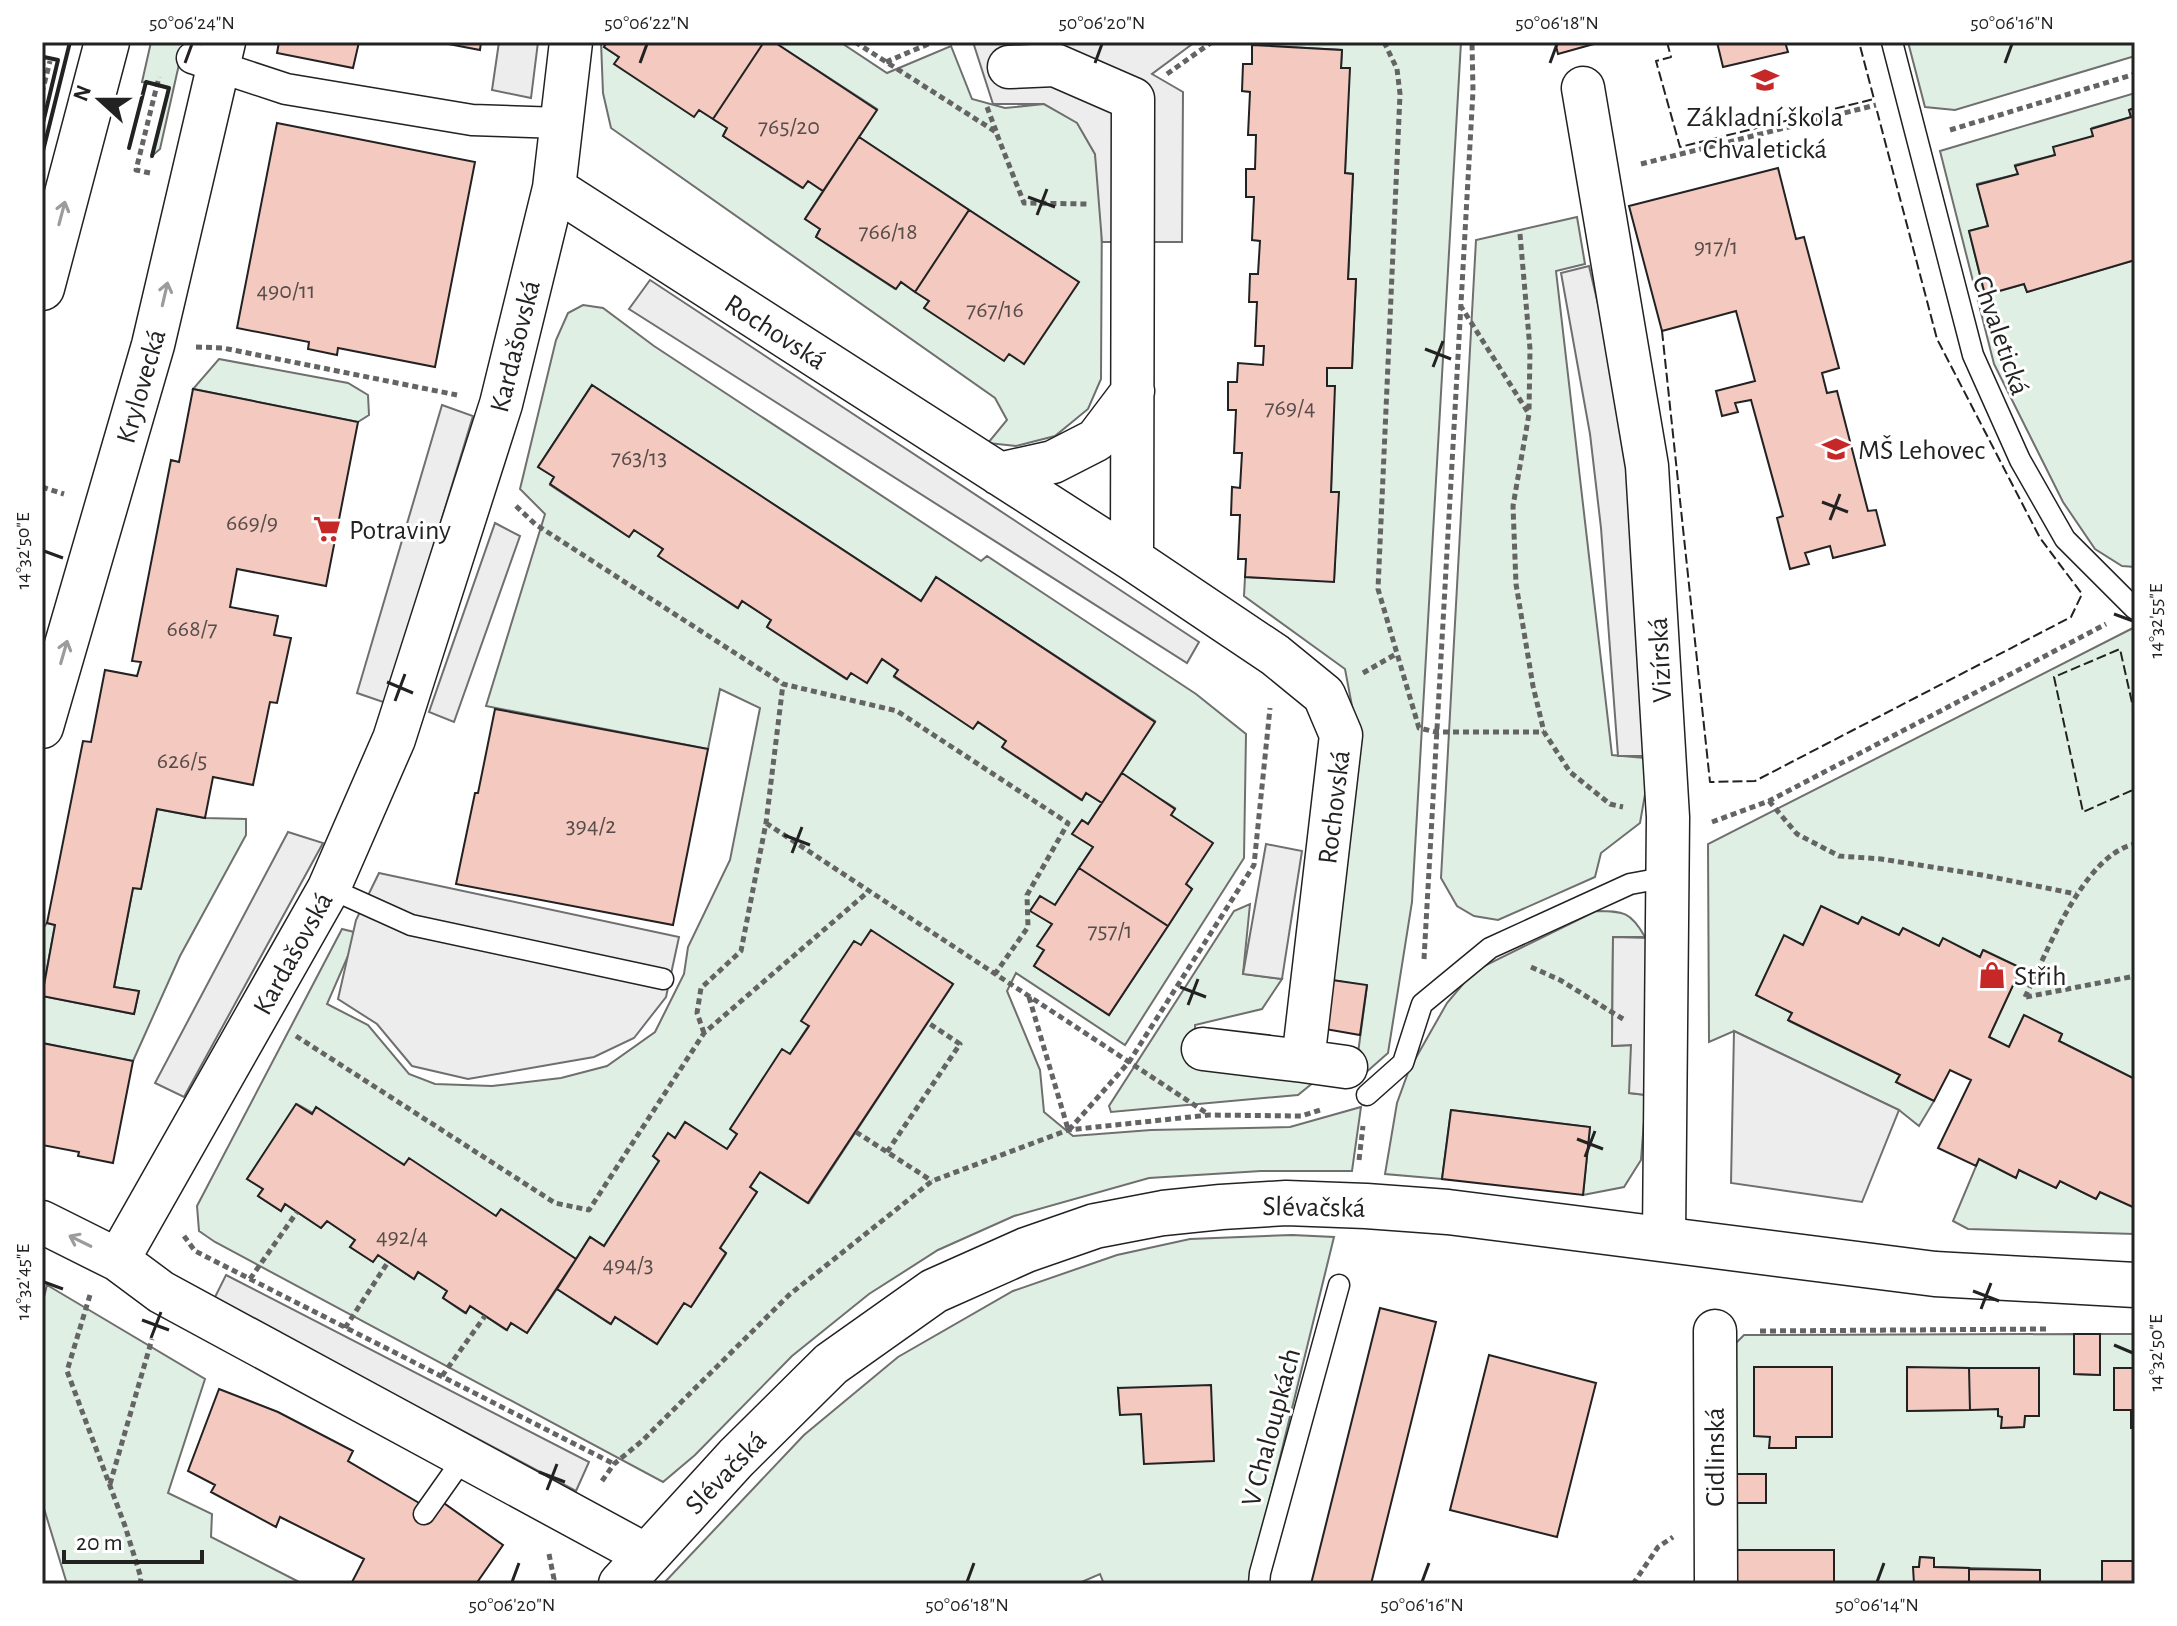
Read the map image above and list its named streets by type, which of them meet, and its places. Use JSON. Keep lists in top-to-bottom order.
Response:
{
  "streets": {
    "street": [
      "Rochovská",
      "Kardašovská",
      "Krylovecká",
      "Vizírská",
      "Slévačská",
      "Cidlinská"
    ],
    "lane": ["Chvaletická", "V Chaloupkách"]
  },
  "crossings": [
    ["Rochovská", "Kardašovská"],
    ["Vizírská", "Slévačská"]
  ],
  "places": {
    "school or university": ["Základní škola Chvaletická", "MŠ Lehovec"],
    "supermarket": ["Potraviny"],
    "shop": ["Střih"]
  },
  "house_numbers": [
    "765/20",
    "766/18",
    "917/1",
    "490/11",
    "767/16",
    "769/4",
    "763/13",
    "669/9",
    "668/7",
    "626/5",
    "394/2",
    "757/1",
    "492/4",
    "494/3"
  ],
  "scale_bar": "20 m",
  "north": "left",
  "coordinates": [
    "50°06'24\"N",
    "50°06'22\"N",
    "50°06'20\"N",
    "50°06'18\"N",
    "50°06'16\"N",
    "14°32'50\"E",
    "14°32'55\"E",
    "14°32'45\"E",
    "50°06'14\"N"
  ]
}
